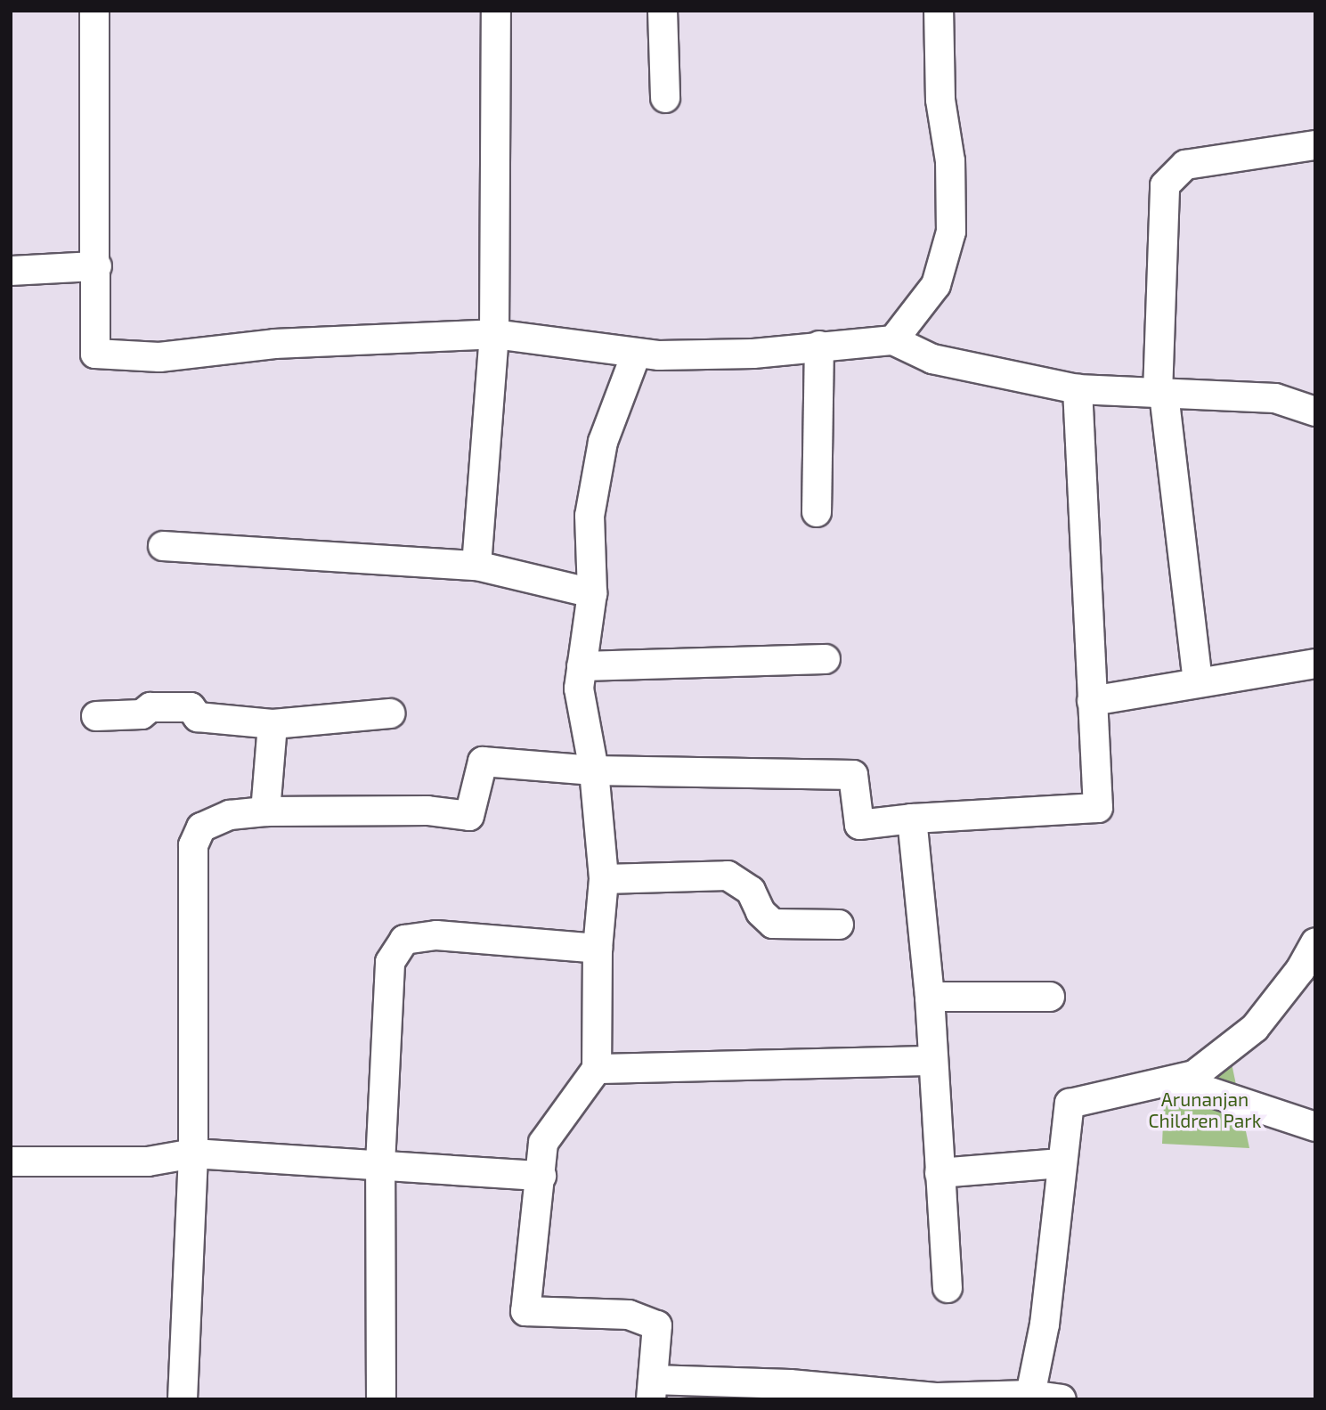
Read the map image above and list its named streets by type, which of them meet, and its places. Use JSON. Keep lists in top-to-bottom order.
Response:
{
  "parks": ["Arunanjan Children Park"]
}
